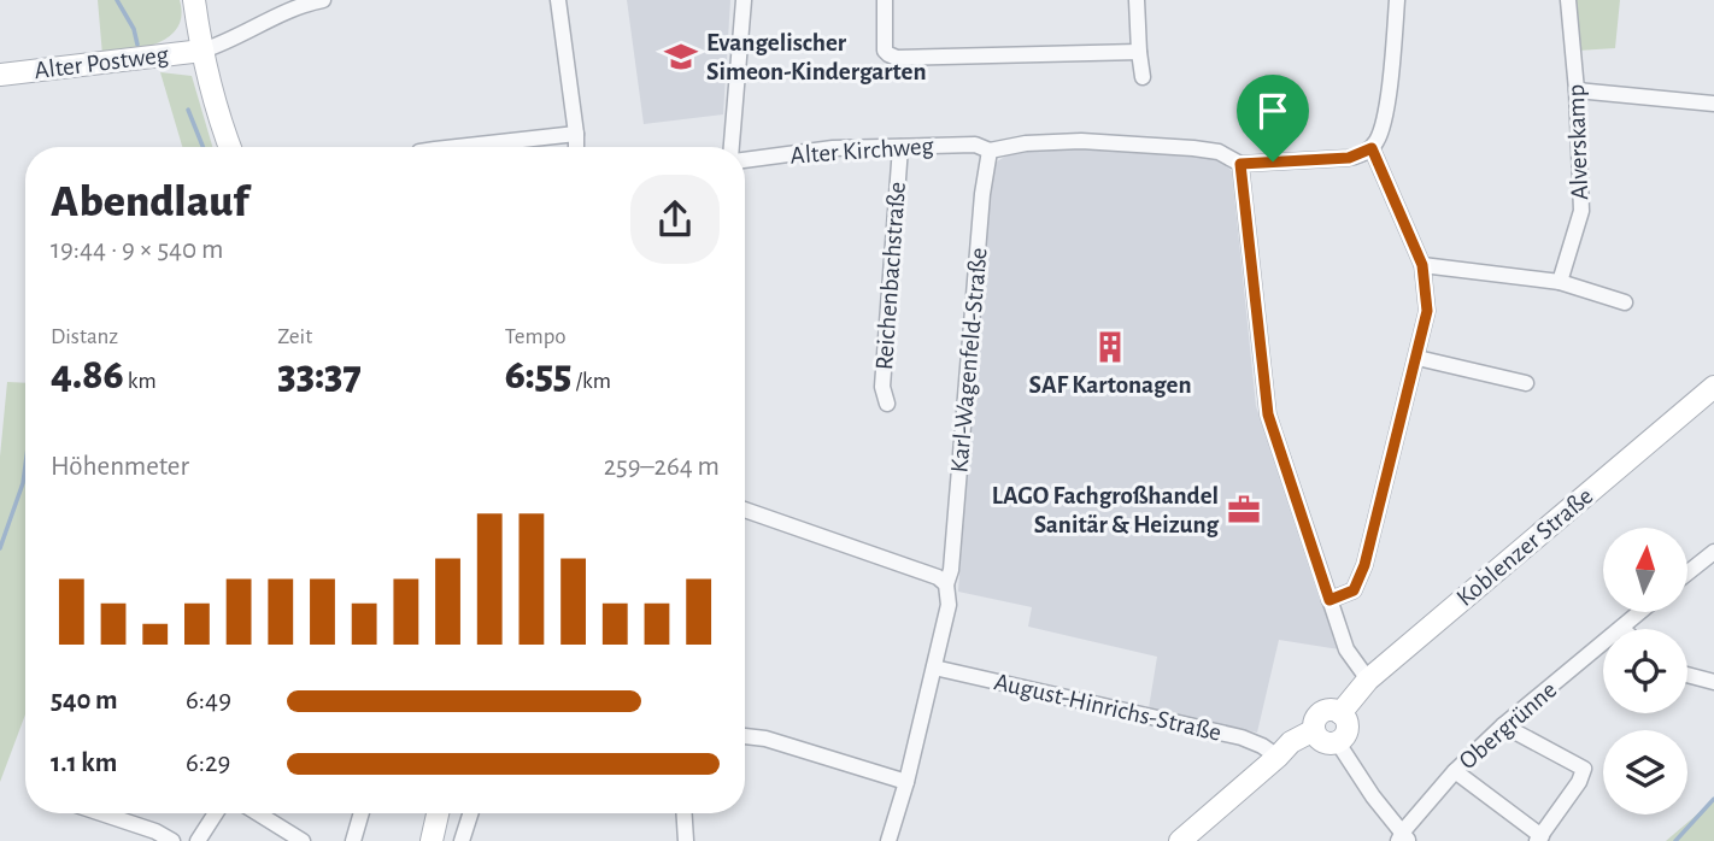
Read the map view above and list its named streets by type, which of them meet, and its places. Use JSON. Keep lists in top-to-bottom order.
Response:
{
  "streets": {
    "street": [
      "Alter Postweg",
      "Alverskamp",
      "Alter Kirchweg",
      "Reichenbachstraße",
      "Karl-Wagenfeld-Straße",
      "Koblenzer Straße",
      "August-Hinrichs-Straße",
      "Obergrünne"
    ]
  },
  "crossings": [
    ["Alter Kirchweg", "Reichenbachstraße"],
    ["Alter Kirchweg", "Karl-Wagenfeld-Straße"],
    ["Karl-Wagenfeld-Straße", "August-Hinrichs-Straße"]
  ],
  "places": {
    "school or university": ["Evangelischer Simeon-Kindergarten"],
    "building": ["SAF Kartonagen"],
    "office": ["LAGO Fachgroßhandel Sanitär & Heizung"]
  },
  "north": "top",
  "page": {
    "heading": ["Abendlauf", "19:44 · 9 × 540 m"],
    "stats": [
      ["Distanz", "4.86 km"],
      ["Zeit", "33:37"],
      ["Tempo", "6:55 /km"]
    ],
    "chart": ["Höhenmeter", "259–264 m"],
    "list": [
      {
        "name": "540 m",
        "note": "6:49"
      },
      {
        "name": "1.1 km",
        "note": "6:29"
      }
    ]
  }
}
